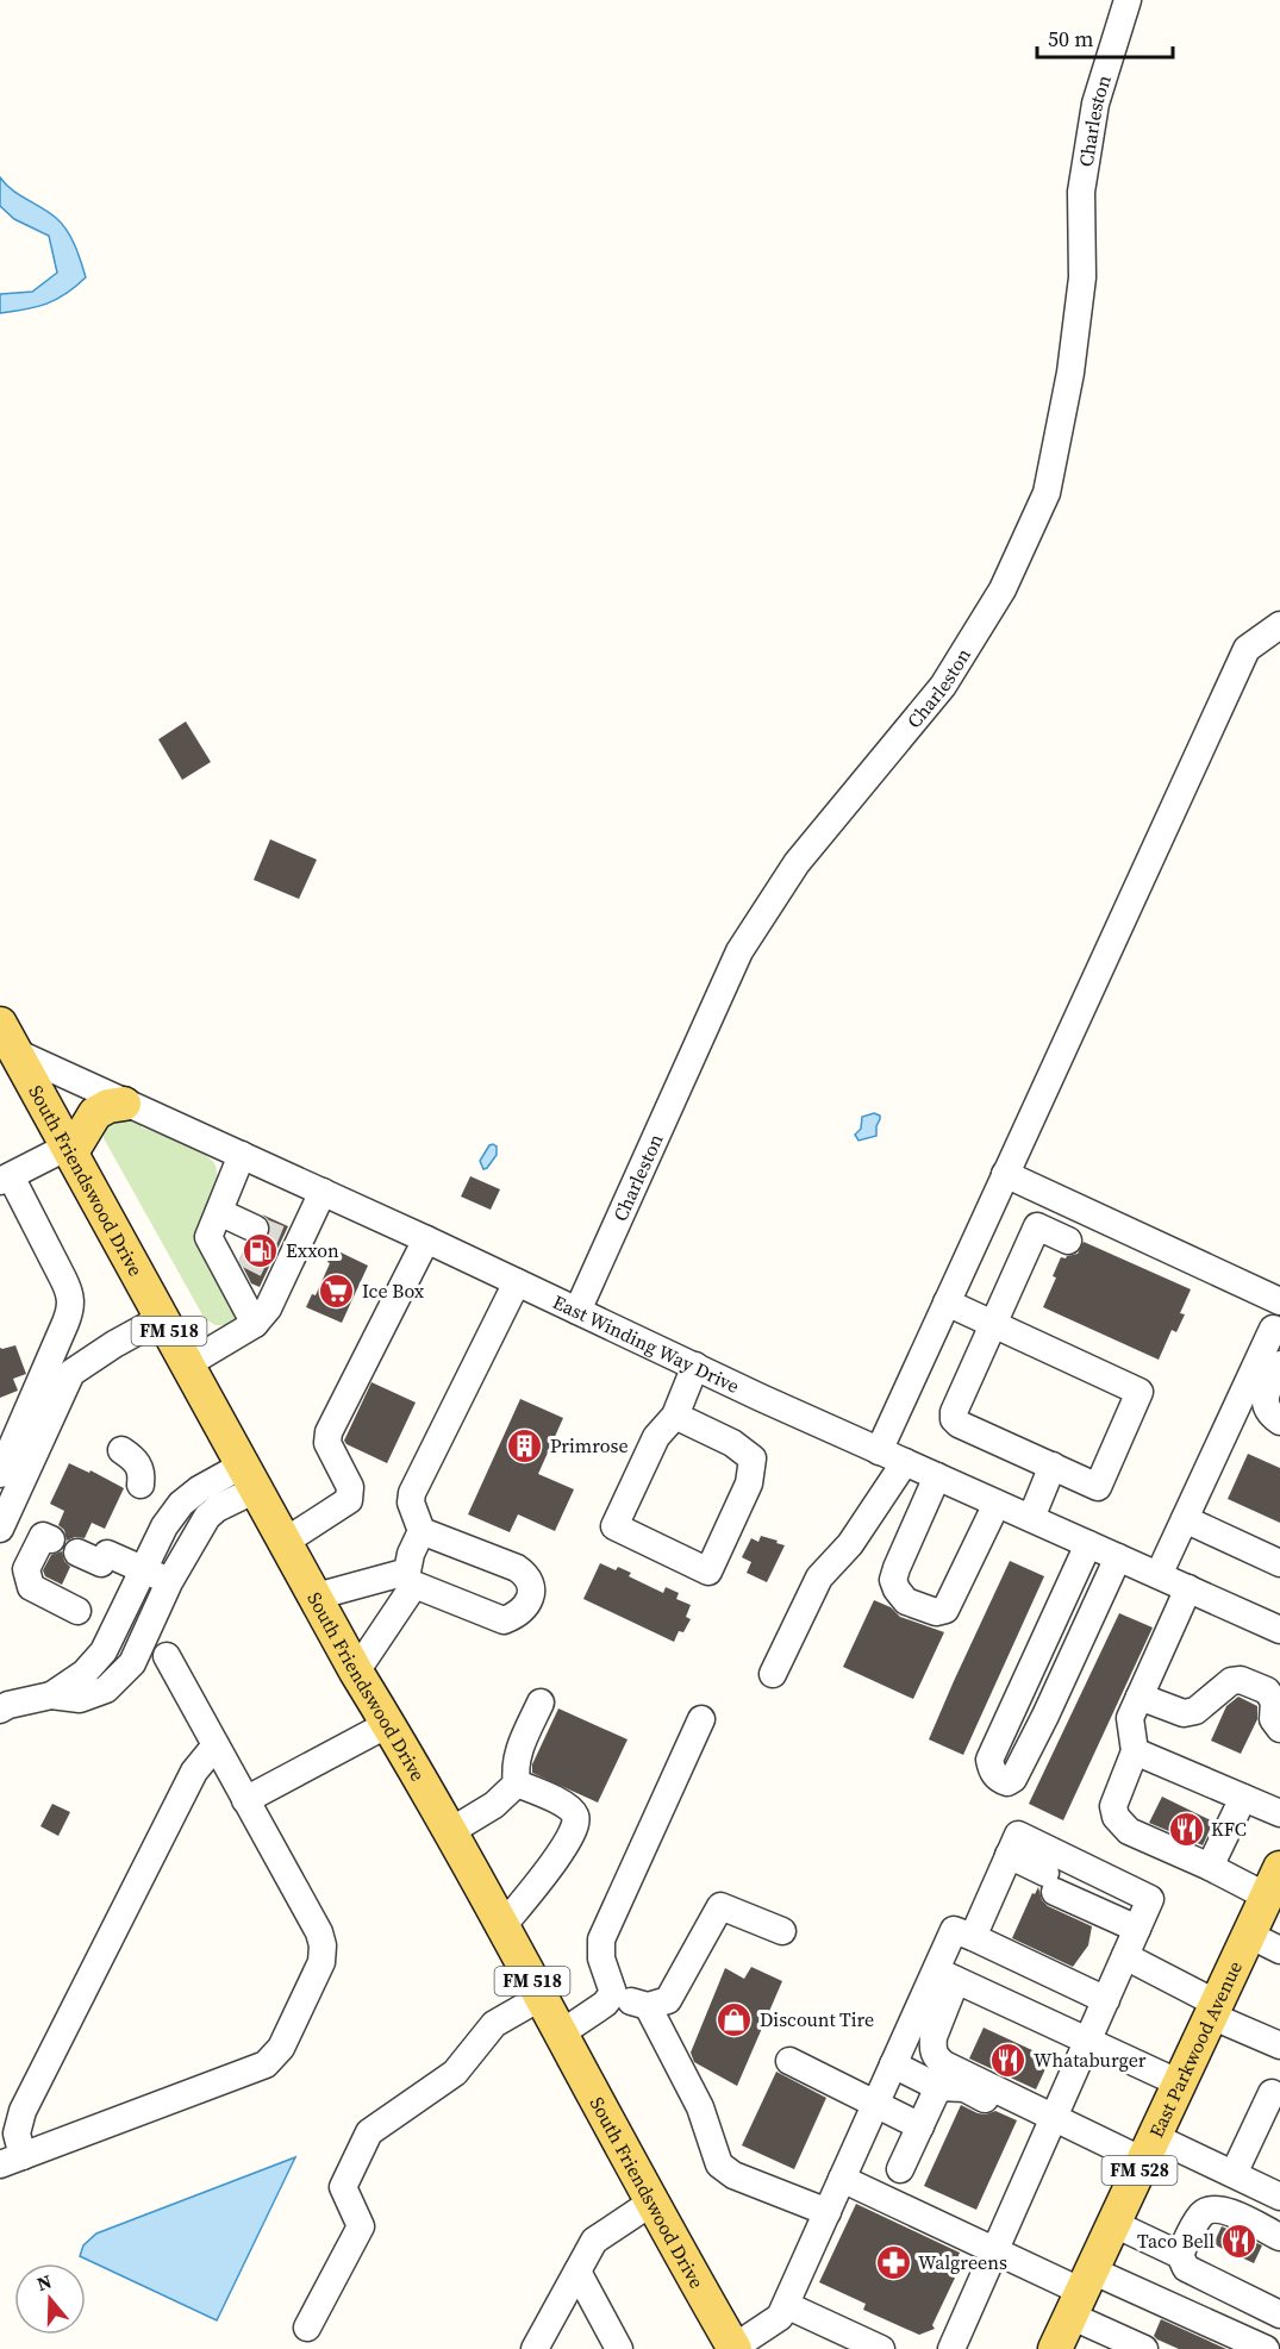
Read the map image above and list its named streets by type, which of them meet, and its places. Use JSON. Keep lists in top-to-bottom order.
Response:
{
  "streets": {
    "main road": [
      "South Friendswood Drive",
      "FM 518",
      "East Parkwood Avenue",
      "FM 528"
    ],
    "street": ["Charleston", "East Winding Way Drive"]
  },
  "crossings": [
    ["Charleston", "East Winding Way Drive"],
    ["South Friendswood Drive", "East Winding Way Drive"]
  ],
  "places": {
    "fuel station": ["Exxon"],
    "supermarket": ["Ice Box"],
    "building": ["Primrose"],
    "restaurant": ["KFC", "Whataburger", "Taco Bell"],
    "shop": ["Discount Tire"],
    "pharmacy": ["Walgreens"]
  },
  "scale_bar": "50 m",
  "north": "top"
}
